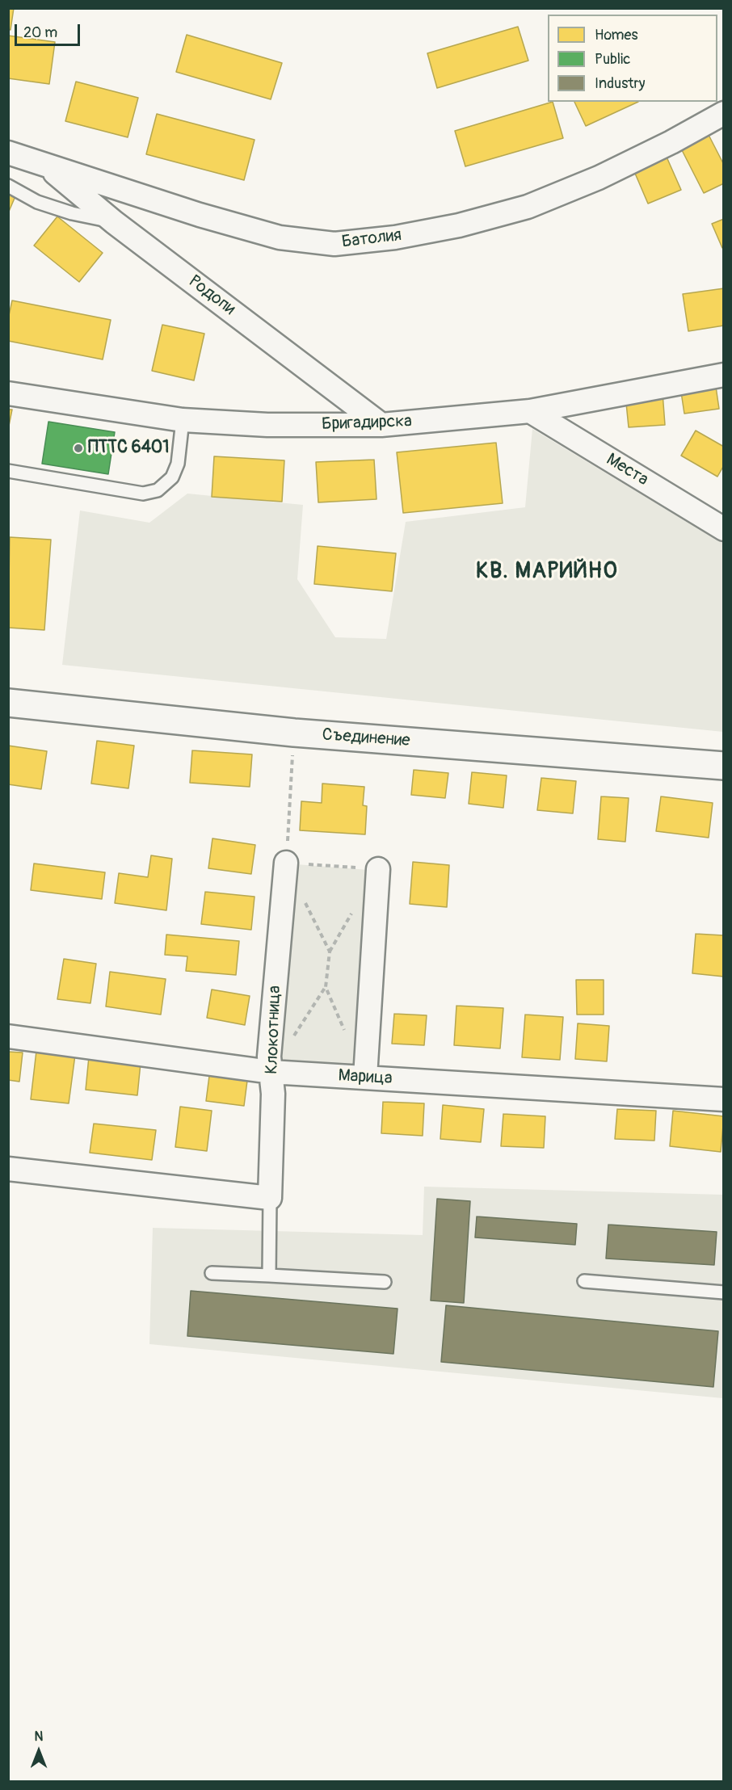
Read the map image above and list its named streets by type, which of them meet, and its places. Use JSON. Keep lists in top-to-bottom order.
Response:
{
  "streets": {
    "street": [
      "Батолия",
      "Родопи",
      "Бригадирска",
      "Места",
      "Съединение",
      "Клокотница",
      "Марица"
    ]
  },
  "crossings": [
    ["Батолия", "Родопи"],
    ["Родопи", "Бригадирска"],
    ["Бригадирска", "Места"],
    ["Клокотница", "Марица"]
  ],
  "districts": ["КВ. МАРИЙНО"],
  "places": ["ПТТС 6401"],
  "legend": ["Homes", "Public", "Industry"],
  "scale_bar": "20 m",
  "north": "top"
}
